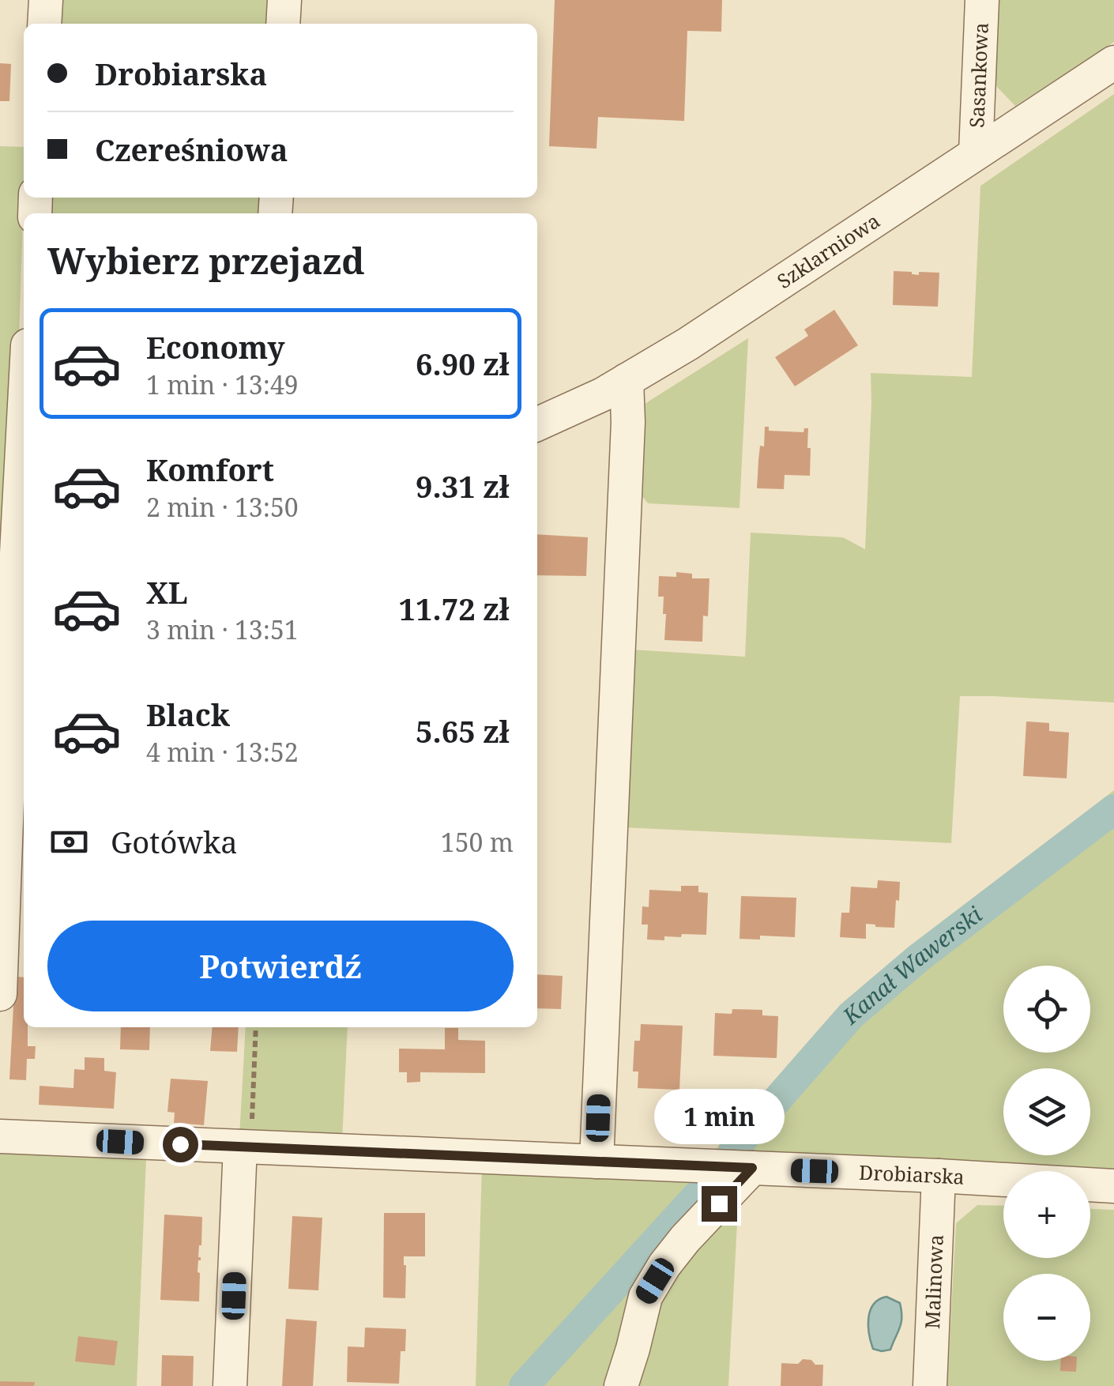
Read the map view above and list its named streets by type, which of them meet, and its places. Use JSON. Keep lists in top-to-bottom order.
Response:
{
  "streets": {
    "street": [
      "Sasankowa",
      "Szklarniowa",
      "Drobiarska",
      "Malinowa"
    ]
  },
  "crossings": [
    ["Sasankowa", "Szklarniowa"],
    ["Drobiarska", "Malinowa"]
  ],
  "water": ["Kanał Wawerski"],
  "page": {
    "banner": ["Drobiarska", "Czereśniowa"],
    "heading": "Wybierz przejazd",
    "list": [
      {
        "name": "Economy",
        "note": "1 min · 13:49",
        "value": "6.90 zł"
      },
      {
        "name": "Komfort",
        "note": "2 min · 13:50",
        "value": "9.31 zł"
      },
      {
        "name": "XL",
        "note": "3 min · 13:51",
        "value": "11.72 zł"
      },
      {
        "name": "Black",
        "note": "4 min · 13:52",
        "value": "5.65 zł"
      }
    ],
    "pay": ["Gotówka", "150 m"],
    "buttons": "Potwierdź",
    "map_buttons": ["+", "−"],
    "bubble": "1 min"
  }
}
